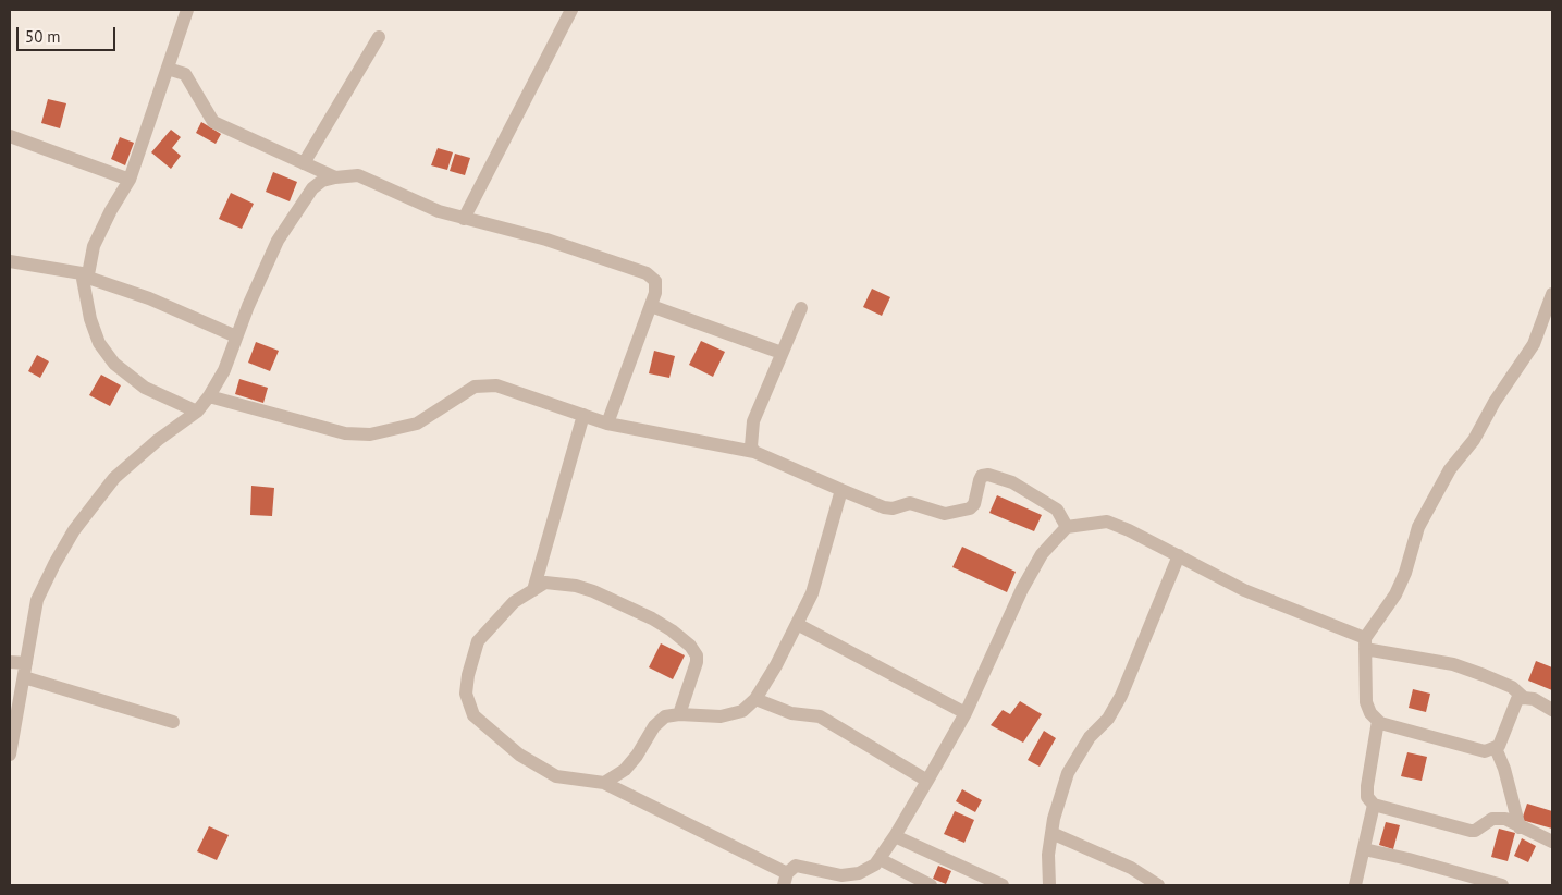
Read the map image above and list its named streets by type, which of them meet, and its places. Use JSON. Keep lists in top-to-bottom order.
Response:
{
  "scale_bar": "50 m"
}
